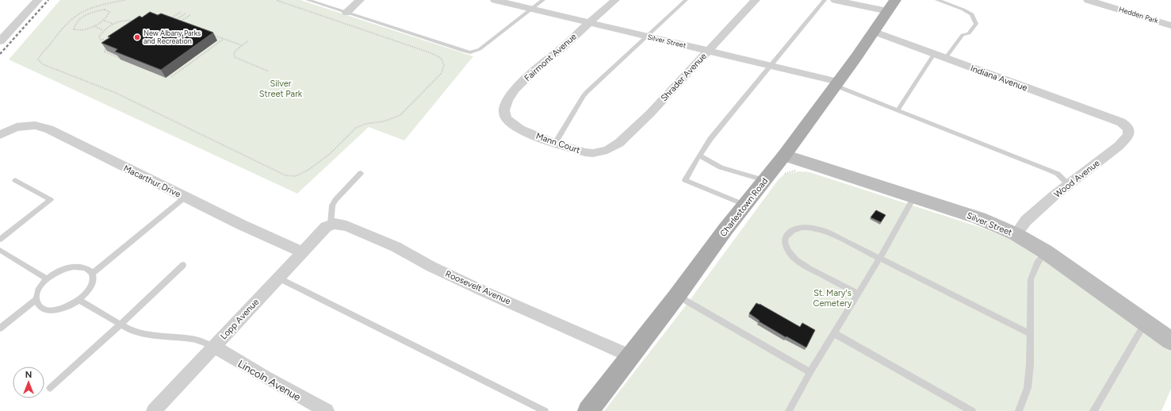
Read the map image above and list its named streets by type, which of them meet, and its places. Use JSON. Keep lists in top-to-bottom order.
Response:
{
  "streets": {
    "main road": ["Silver Street", "Charlestown Road"],
    "street": [
      "Hedden Park",
      "Fairmont Avenue",
      "Shrader Avenue",
      "Indiana Avenue",
      "Mann Court",
      "Wood Avenue",
      "Macarthur Drive",
      "Roosevelt Avenue",
      "Lopp Avenue",
      "Lincoln Avenue"
    ]
  },
  "crossings": [
    ["Silver Street", "Fairmont Avenue"],
    ["Silver Street", "Shrader Avenue"],
    ["Silver Street", "Wood Avenue"],
    ["Silver Street", "Charlestown Road"],
    ["Fairmont Avenue", "Mann Court"],
    ["Shrader Avenue", "Mann Court"],
    ["Indiana Avenue", "Wood Avenue"],
    ["Indiana Avenue", "Charlestown Road"],
    ["Macarthur Drive", "Lopp Avenue"],
    ["Charlestown Road", "Roosevelt Avenue"],
    ["Roosevelt Avenue", "Lopp Avenue"],
    ["Lopp Avenue", "Lincoln Avenue"]
  ],
  "parks": ["Silver Street Park", "St. Mary's Cemetery"],
  "places": ["New Albany Parks and Recreation"],
  "north": "top"
}
